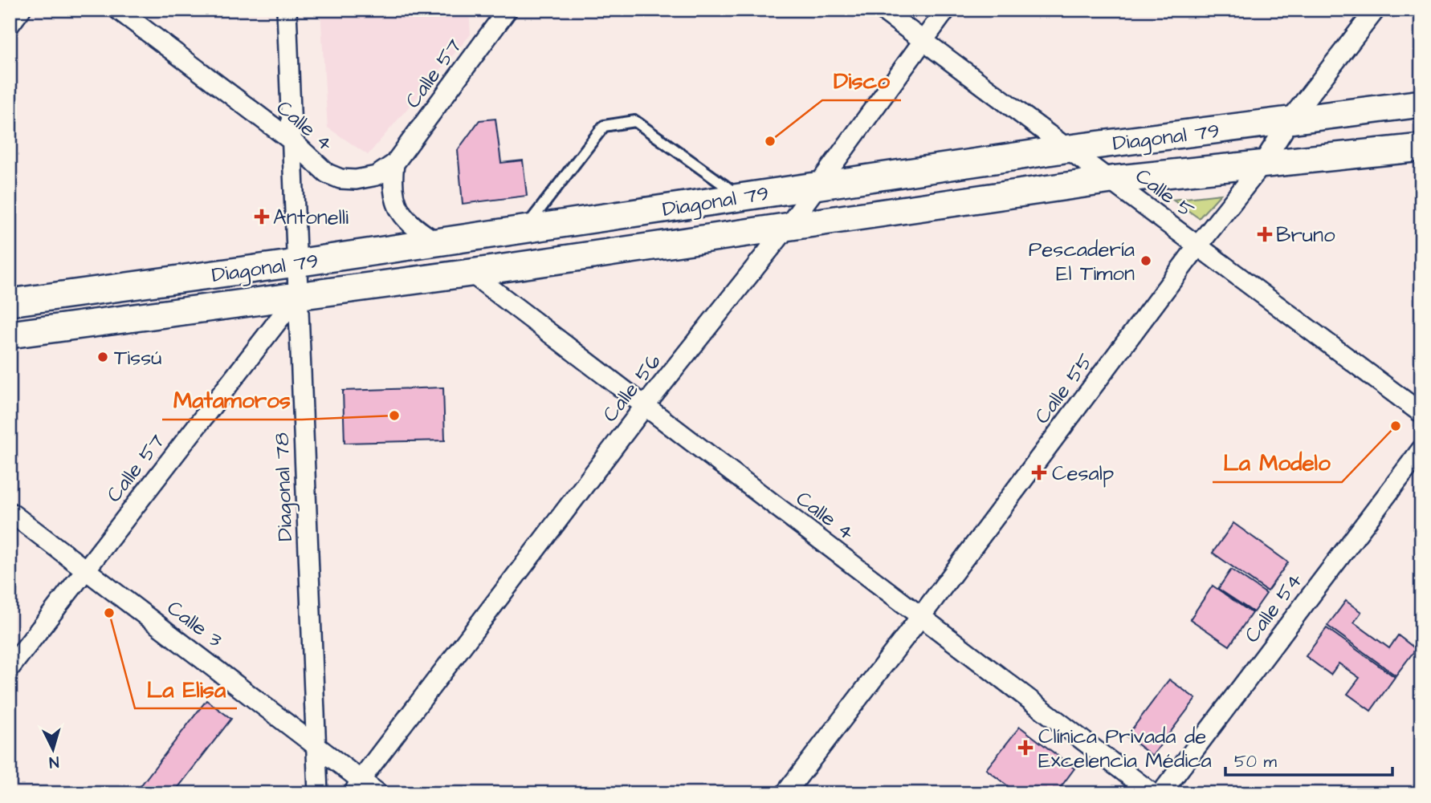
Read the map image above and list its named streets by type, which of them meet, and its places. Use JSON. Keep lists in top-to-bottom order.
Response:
{
  "streets": {
    "main road": ["Diagonal 79"],
    "street": [
      "Calle 57",
      "Calle 4",
      "Calle 5",
      "Calle 56",
      "Calle 55",
      "Diagonal 78",
      "Calle 54",
      "Calle 3"
    ]
  },
  "crossings": [
    ["Calle 57", "Calle 4"],
    ["Calle 57", "Diagonal 79"],
    ["Calle 57", "Diagonal 78"],
    ["Calle 57", "Calle 3"],
    ["Calle 4", "Diagonal 79"],
    ["Calle 4", "Calle 56"],
    ["Calle 4", "Calle 55"],
    ["Calle 4", "Diagonal 78"],
    ["Diagonal 79", "Calle 5"],
    ["Diagonal 79", "Calle 56"],
    ["Diagonal 79", "Calle 55"],
    ["Diagonal 79", "Diagonal 78"],
    ["Calle 5", "Calle 56"],
    ["Calle 5", "Calle 55"],
    ["Calle 56", "Calle 3"],
    ["Diagonal 78", "Calle 3"]
  ],
  "places": {
    "other": [
      "Disco",
      "Pescadería El Timon",
      "Tissú",
      "Matamoros",
      "La Modelo",
      "La Elisa"
    ],
    "health": [
      "Antonelli",
      "Bruno",
      "Cesalp",
      "Clínica Privada de Excelencia Médica"
    ]
  },
  "scale_bar": "50 m",
  "north": "bottom"
}
